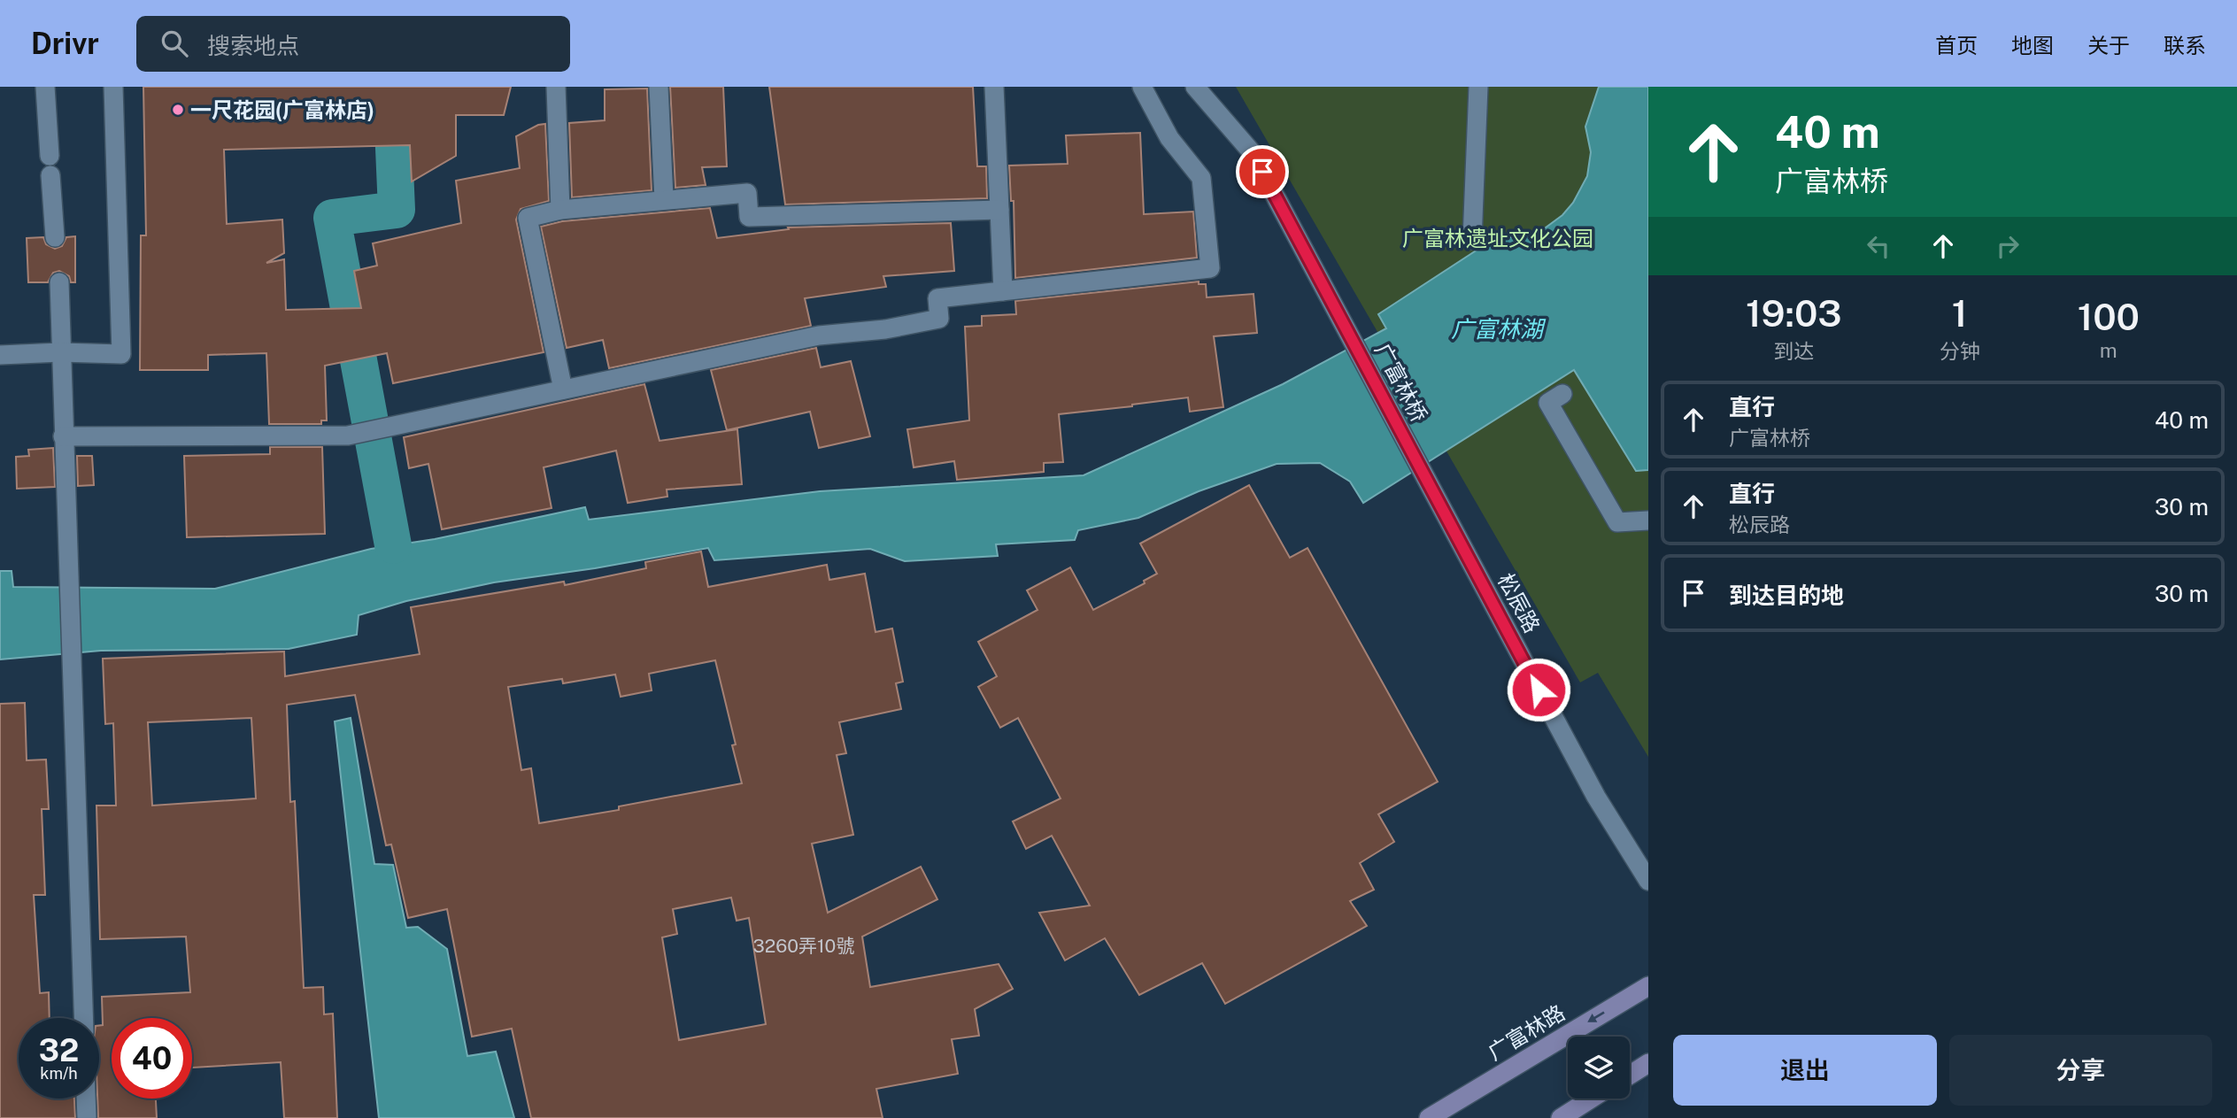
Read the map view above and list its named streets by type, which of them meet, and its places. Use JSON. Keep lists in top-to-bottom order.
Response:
{
  "streets": {
    "main road": ["广富林路"],
    "street": ["广富林桥", "松辰路"]
  },
  "crossings": [
    ["广富林桥", "松辰路"]
  ],
  "one_way": ["广富林路"],
  "water": ["广富林湖"],
  "parks": ["广富林遗址文化公园"],
  "places": ["一尺花园(广富林店)"],
  "house_numbers": ["3260弄10號"],
  "page": {
    "header": "Drivr",
    "search": "搜索地点",
    "nav": [
      "首页",
      "地图",
      "关于",
      "联系"
    ],
    "turn": ["40 m", "广富林桥"],
    "eta": [
      "19:03",
      "到达",
      "1",
      "分钟",
      "100",
      "m"
    ],
    "list": [
      {
        "name": "直行",
        "note": "广富林桥",
        "value": "40 m"
      },
      {
        "name": "直行",
        "note": "松辰路",
        "value": "30 m"
      },
      {
        "name": "到达目的地",
        "value": "30 m"
      }
    ],
    "speed": "32 km/h",
    "limit": "40",
    "buttons": ["退出", "分享"]
  }
}
